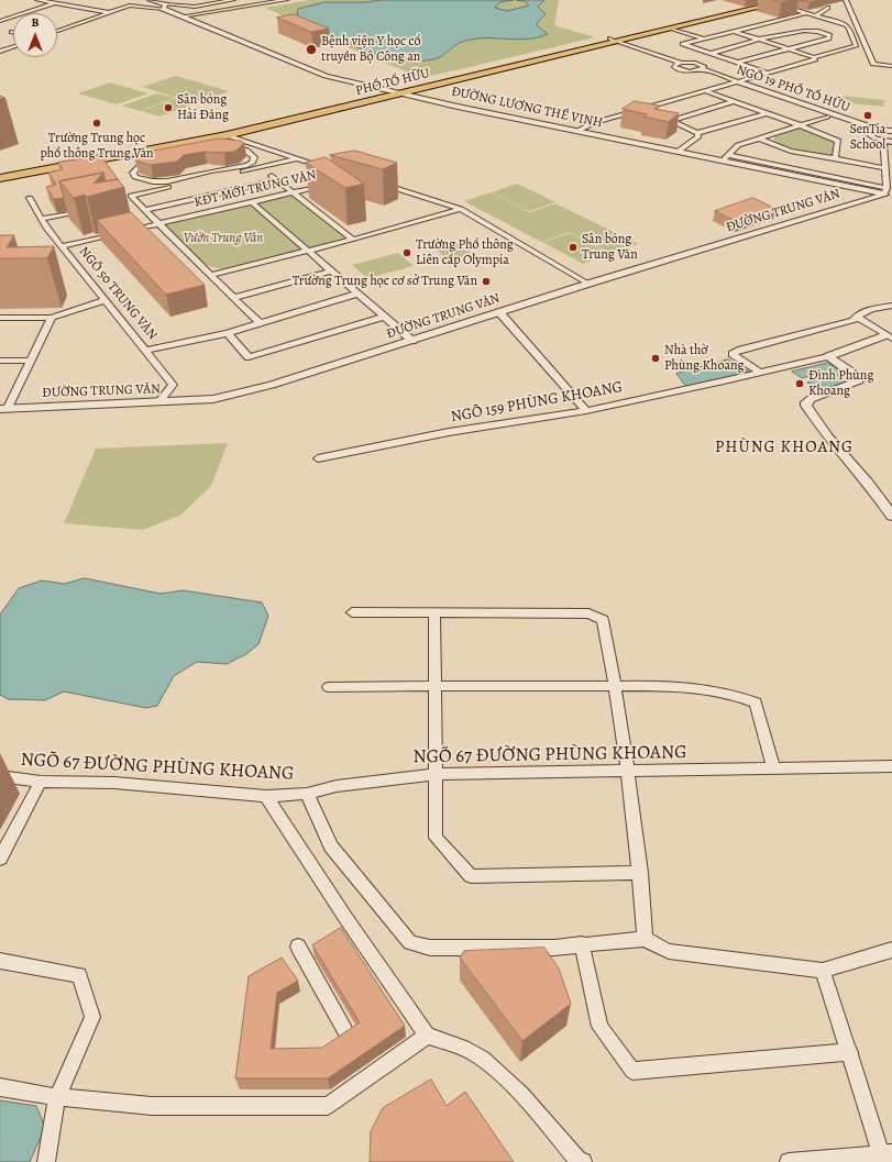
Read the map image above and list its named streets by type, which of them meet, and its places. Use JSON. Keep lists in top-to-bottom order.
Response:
{
  "streets": {
    "main road": ["PHỐ TỐ HỮU"],
    "street": [
      "NGÕ 19 PHỐ TỐ HỮU",
      "ĐƯỜNG LƯƠNG THẾ VINH",
      "KĐT MỚI TRUNG VĂN",
      "ĐƯỜNG TRUNG VĂN",
      "NGÕ 50 TRUNG VĂN",
      "NGÕ 159 PHÙNG KHOANG",
      "NGÕ 67 ĐƯỜNG PHÙNG KHOANG"
    ]
  },
  "crossings": [
    ["PHỐ TỐ HỮU", "ĐƯỜNG LƯƠNG THẾ VINH"],
    ["ĐƯỜNG LƯƠNG THẾ VINH", "ĐƯỜNG TRUNG VĂN"],
    ["ĐƯỜNG TRUNG VĂN", "NGÕ 50 TRUNG VĂN"]
  ],
  "districts": ["PHÙNG KHOANG"],
  "parks": ["Vườn Trung Văn"],
  "places": [
    "Bệnh viện Y học cổ truyền Bộ Công an",
    "Sân bóng Hải Đăng",
    "SenTia School",
    "Trường Trung học phổ thông Trung Văn",
    "Sân bóng Trung Văn",
    "Trường Phổ thông Liên cấp Olympia",
    "Trường Trung học cơ sở Trung Văn",
    "Nhà thờ Phùng Khoang",
    "Đình Phùng Khoang"
  ],
  "north": "top"
}
